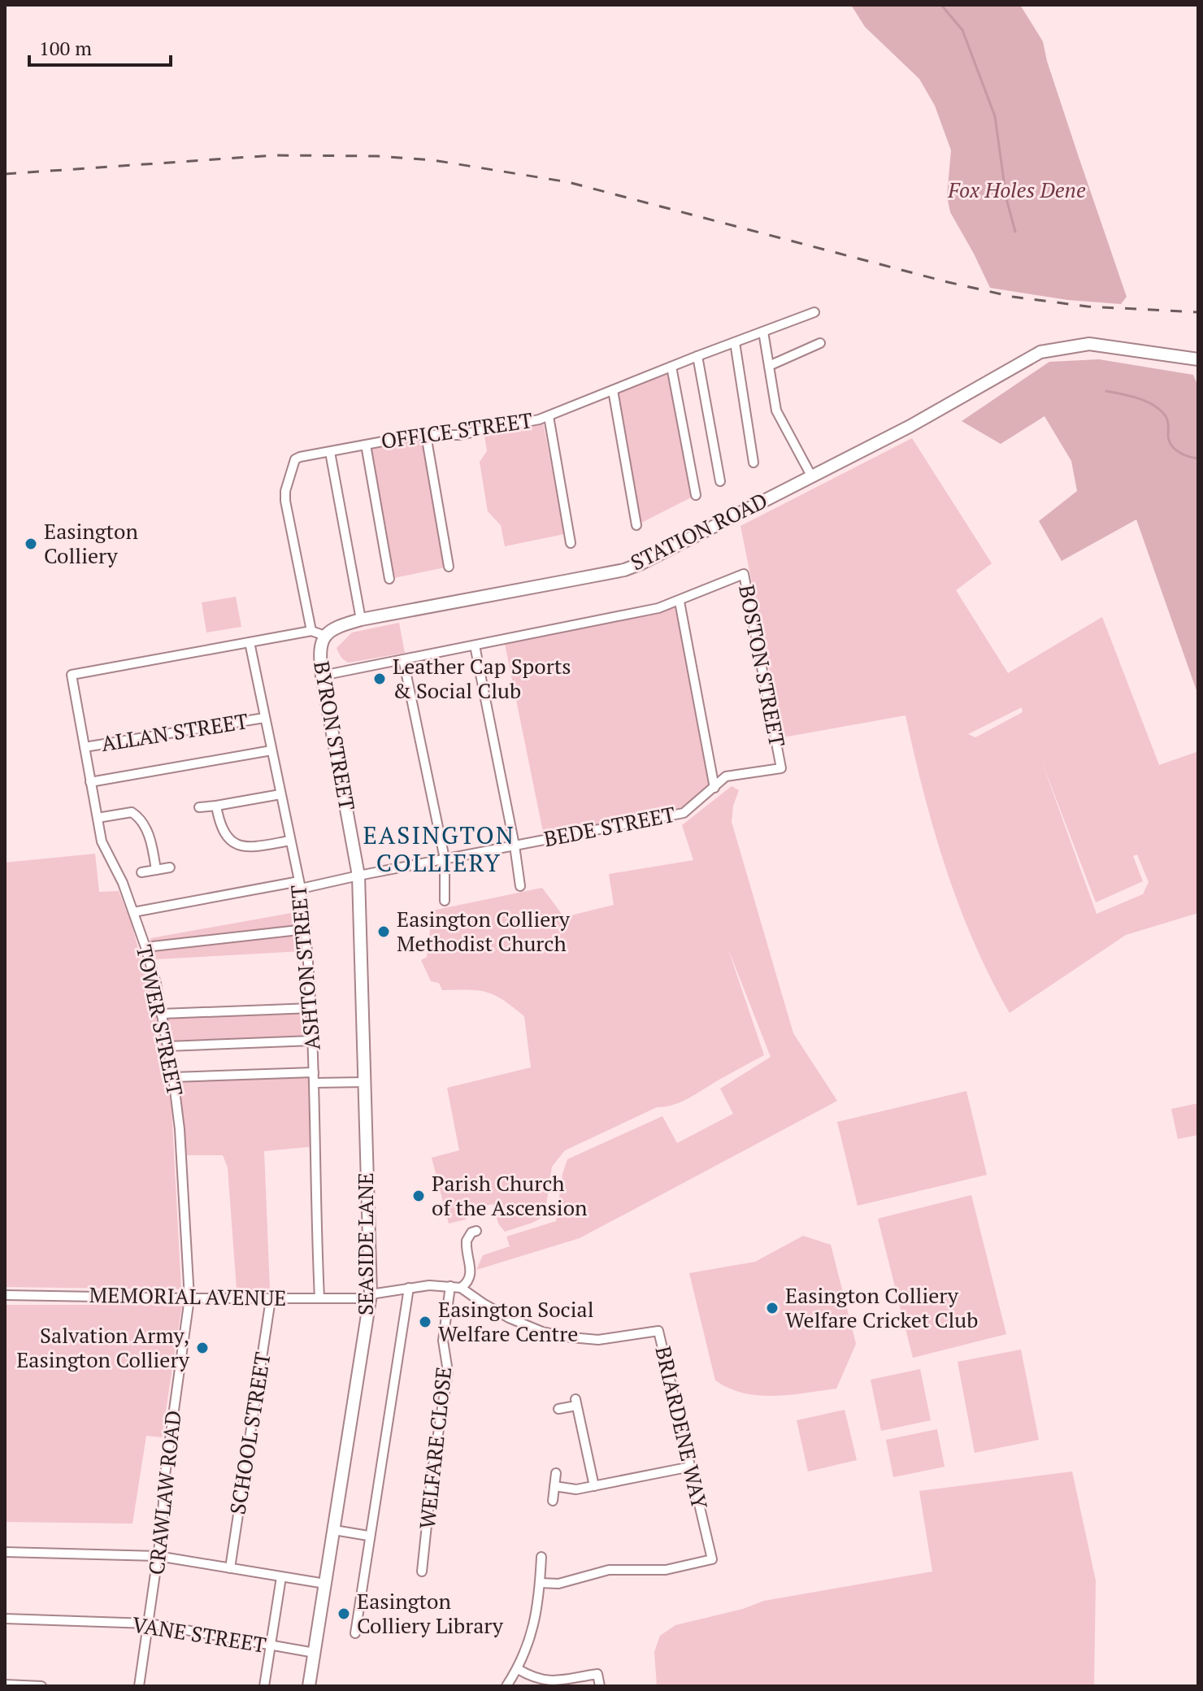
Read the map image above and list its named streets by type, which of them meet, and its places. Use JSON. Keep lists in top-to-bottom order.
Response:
{
  "streets": {
    "main road": ["STATION ROAD", "BYRON STREET", "SEASIDE LANE"],
    "street": [
      "OFFICE STREET",
      "BOSTON STREET",
      "ALLAN STREET",
      "BEDE STREET",
      "ASHTON STREET",
      "TOWER STREET",
      "MEMORIAL AVENUE",
      "BRIARDENE WAY",
      "SCHOOL STREET",
      "WELFARE CLOSE",
      "CRAWLAW ROAD",
      "VANE STREET"
    ]
  },
  "crossings": [
    ["STATION ROAD", "BYRON STREET"],
    ["BOSTON STREET", "BEDE STREET"],
    ["ALLAN STREET", "ASHTON STREET"],
    ["ALLAN STREET", "TOWER STREET"],
    ["BYRON STREET", "BEDE STREET"],
    ["BYRON STREET", "SEASIDE LANE"],
    ["BEDE STREET", "ASHTON STREET"],
    ["BEDE STREET", "TOWER STREET"],
    ["BEDE STREET", "SEASIDE LANE"],
    ["ASHTON STREET", "TOWER STREET"],
    ["ASHTON STREET", "MEMORIAL AVENUE"],
    ["TOWER STREET", "MEMORIAL AVENUE"],
    ["TOWER STREET", "CRAWLAW ROAD"],
    ["SEASIDE LANE", "MEMORIAL AVENUE"],
    ["SEASIDE LANE", "VANE STREET"],
    ["MEMORIAL AVENUE", "BRIARDENE WAY"],
    ["MEMORIAL AVENUE", "SCHOOL STREET"],
    ["MEMORIAL AVENUE", "WELFARE CLOSE"],
    ["MEMORIAL AVENUE", "CRAWLAW ROAD"],
    ["CRAWLAW ROAD", "VANE STREET"]
  ],
  "districts": ["EASINGTON COLLIERY"],
  "parks": ["Fox Holes Dene"],
  "places": [
    "Easington Colliery",
    "Leather Cap Sports & Social Club",
    "Easington Colliery Methodist Church",
    "Parish Church of the Ascension",
    "Easington Colliery Welfare Cricket Club",
    "Easington Social Welfare Centre",
    "Salvation Army, Easington Colliery",
    "Easington Colliery Library"
  ],
  "scale_bar": "100 m"
}
